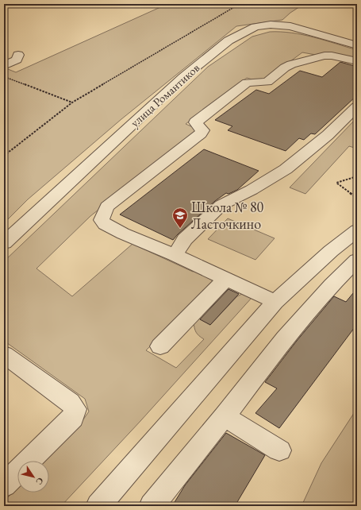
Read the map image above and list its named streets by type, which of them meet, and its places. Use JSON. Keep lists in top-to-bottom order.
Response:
{
  "streets": {
    "street": ["улица Романтиков"]
  },
  "places": {
    "school or university": ["Школа № 80 Ласточкино"]
  },
  "north": "bottom right"
}
